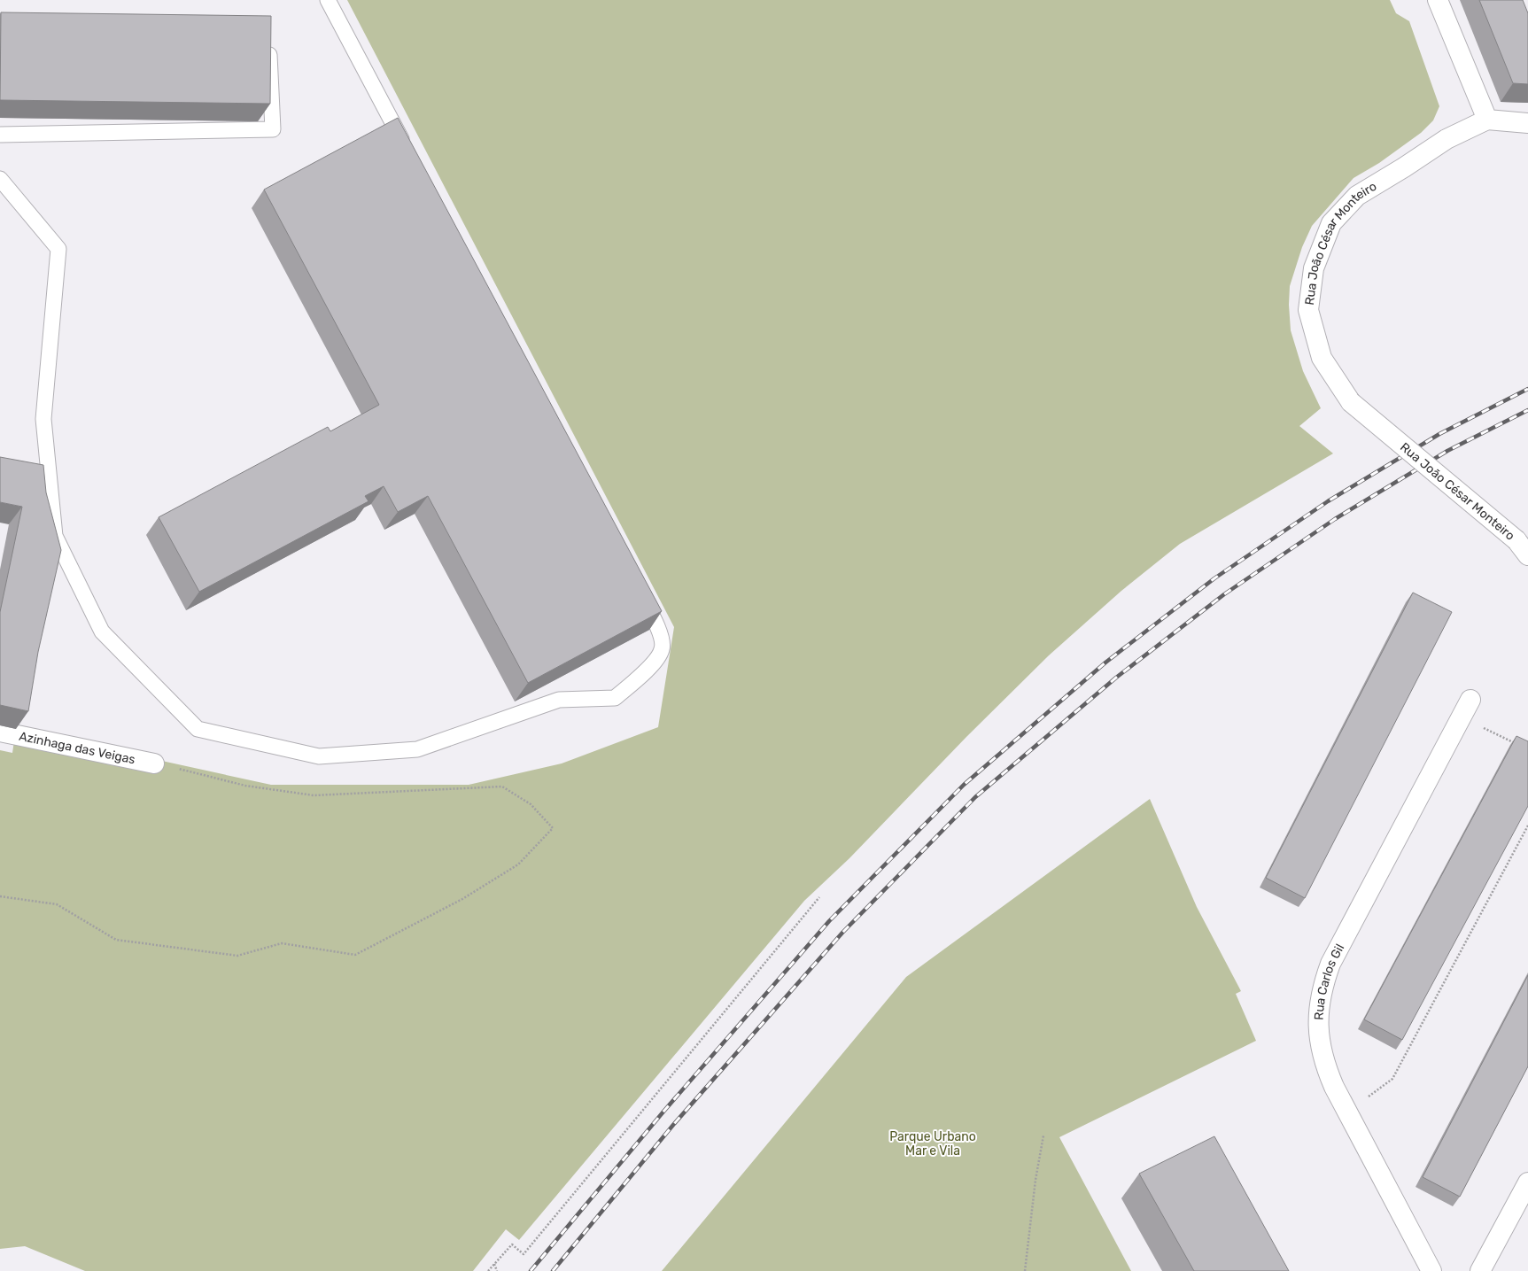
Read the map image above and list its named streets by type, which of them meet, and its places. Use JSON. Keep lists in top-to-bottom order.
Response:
{
  "streets": {
    "street": ["Rua João César Monteiro", "Azinhaga das Veigas", "Rua Carlos Gil"]
  },
  "parks": ["Parque Urbano Mar e Vila"]
}
